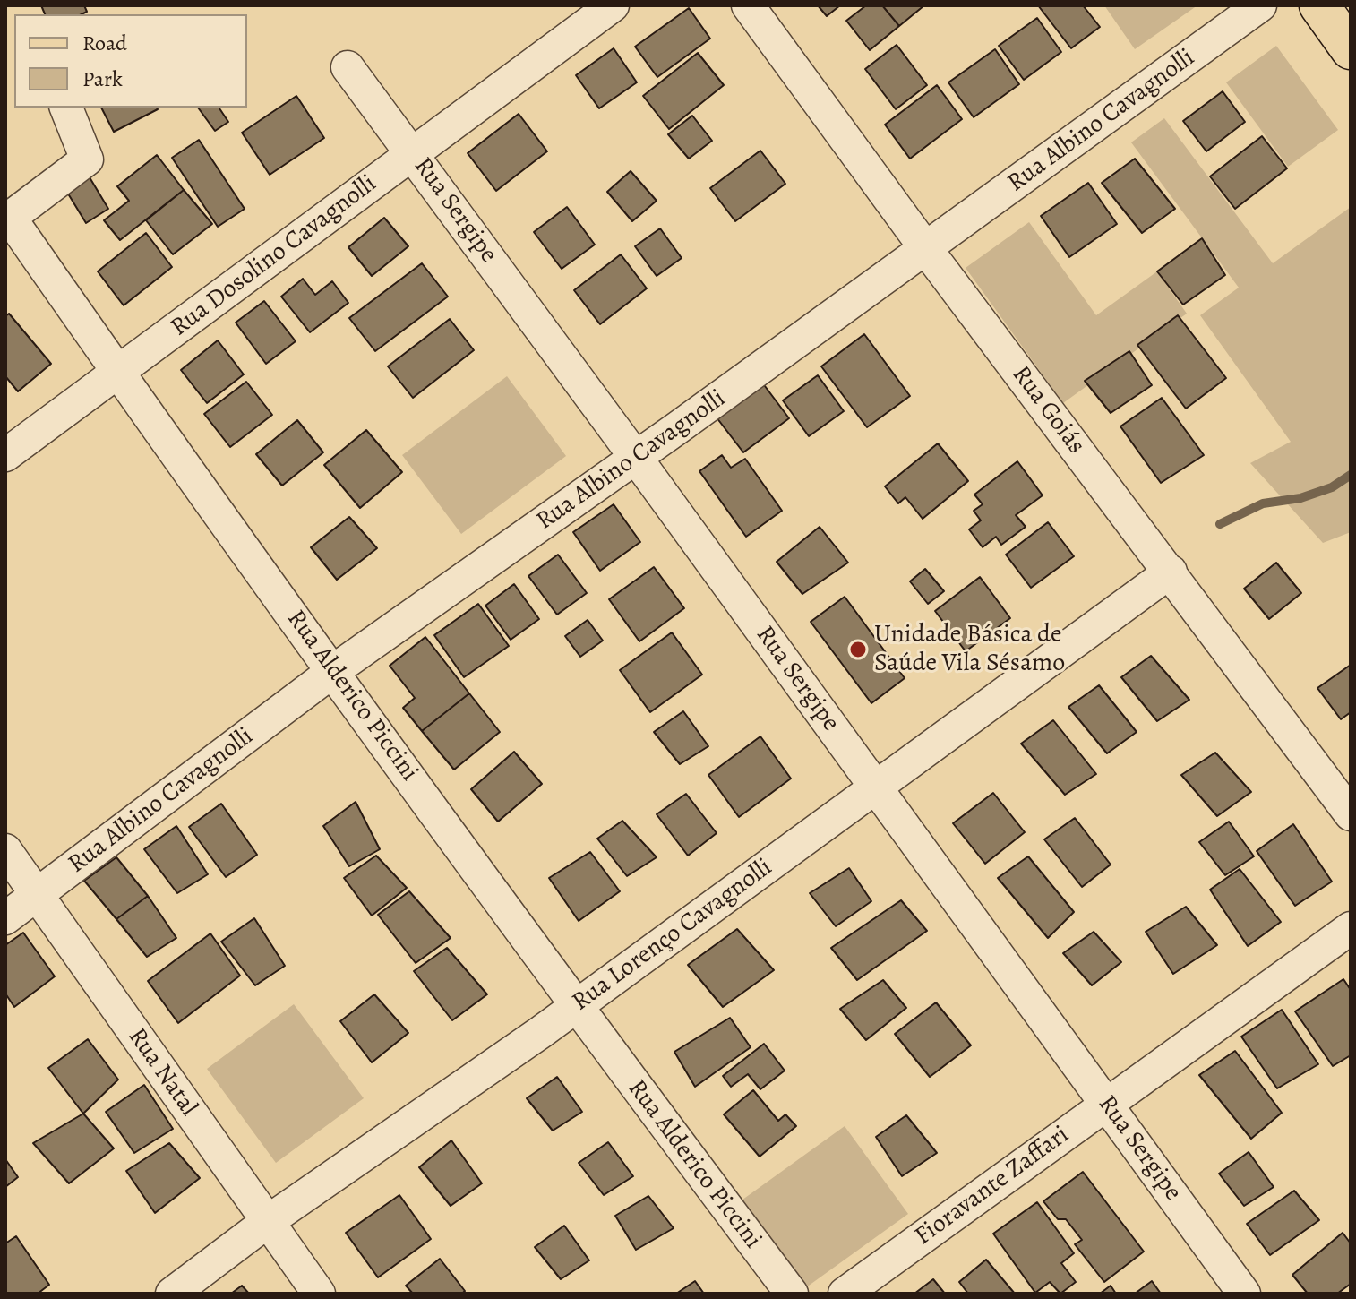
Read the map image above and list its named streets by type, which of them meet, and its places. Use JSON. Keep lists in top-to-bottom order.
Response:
{
  "streets": {
    "street": [
      "Rua Albino Cavagnolli",
      "Rua Sergipe",
      "Rua Dosolino Cavagnolli",
      "Rua Goiás",
      "Rua Alderico Piccini",
      "Rua Lorenço Cavagnolli",
      "Rua Natal",
      "Fioravante Zaffari"
    ]
  },
  "crossings": [
    ["Rua Albino Cavagnolli", "Rua Sergipe"],
    ["Rua Albino Cavagnolli", "Rua Goiás"],
    ["Rua Albino Cavagnolli", "Rua Alderico Piccini"],
    ["Rua Albino Cavagnolli", "Rua Natal"],
    ["Rua Sergipe", "Rua Dosolino Cavagnolli"],
    ["Rua Sergipe", "Rua Lorenço Cavagnolli"],
    ["Rua Sergipe", "Fioravante Zaffari"],
    ["Rua Dosolino Cavagnolli", "Rua Alderico Piccini"],
    ["Rua Goiás", "Rua Lorenço Cavagnolli"],
    ["Rua Alderico Piccini", "Rua Lorenço Cavagnolli"],
    ["Rua Lorenço Cavagnolli", "Rua Natal"]
  ],
  "places": ["Unidade Básica de Saúde Vila Sésamo"],
  "legend": ["Road", "Park"]
}
